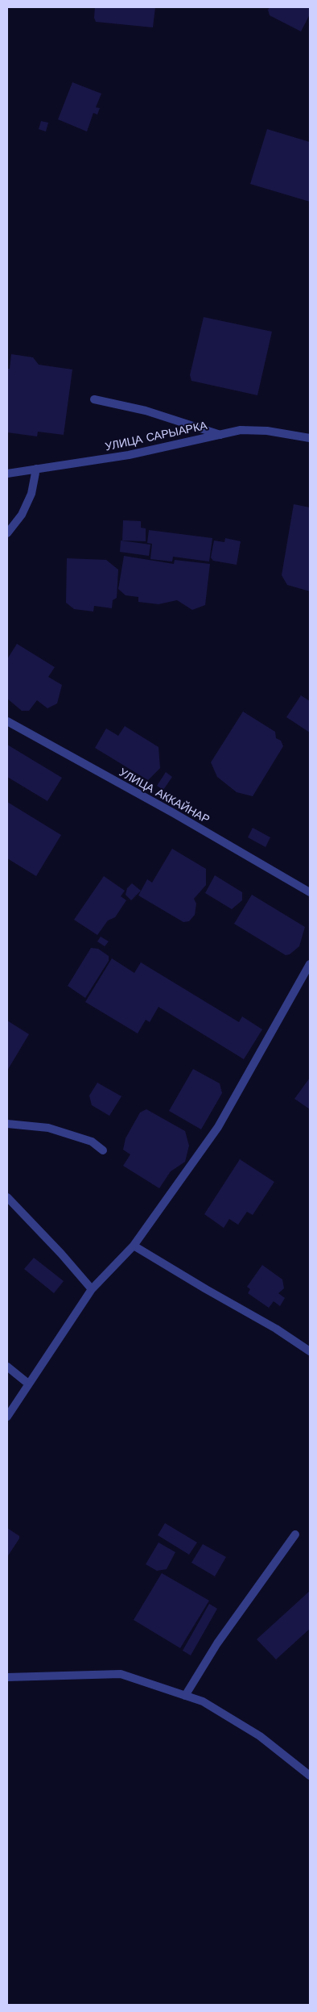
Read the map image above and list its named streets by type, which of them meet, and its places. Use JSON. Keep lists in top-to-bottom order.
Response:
{
  "streets": {
    "street": ["УЛИЦА САРЫАРКА", "УЛИЦА АККАЙНАР"]
  }
}
